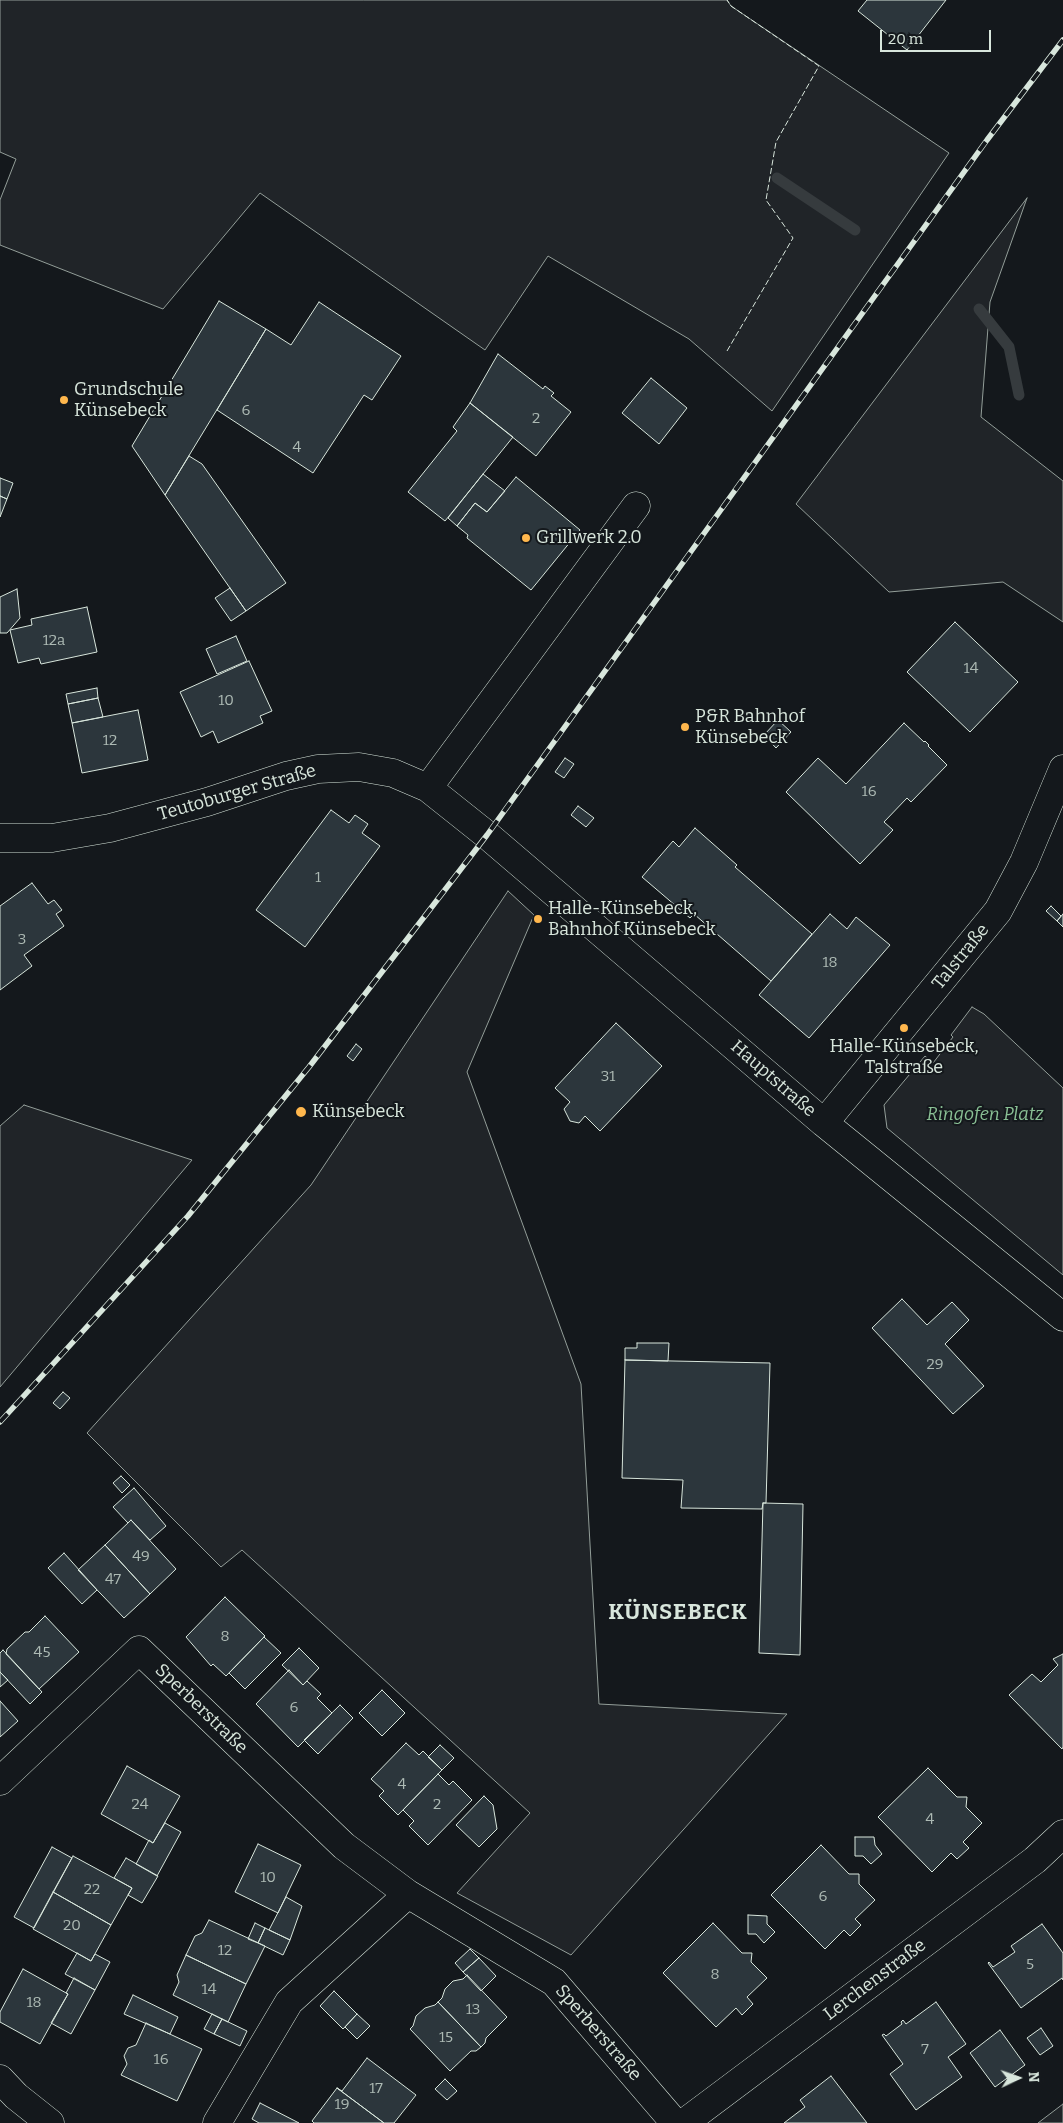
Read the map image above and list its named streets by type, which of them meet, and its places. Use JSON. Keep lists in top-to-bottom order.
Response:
{
  "streets": {
    "street": [
      "Teutoburger Straße",
      "Talstraße",
      "Hauptstraße",
      "Sperberstraße",
      "Lerchenstraße"
    ]
  },
  "crossings": [
    ["Teutoburger Straße", "Hauptstraße"],
    ["Talstraße", "Hauptstraße"]
  ],
  "districts": ["KÜNSEBECK"],
  "parks": ["Ringofen Platz"],
  "places": [
    "Grundschule Künsebeck",
    "Grillwerk 2.0",
    "P&R Bahnhof Künsebeck",
    "Halle-Künsebeck, Bahnhof Künsebeck",
    "Halle-Künsebeck, Talstraße",
    "Künsebeck"
  ],
  "house_numbers": [
    "6",
    "2",
    "4",
    "12a",
    "14",
    "10",
    "12",
    "16",
    "1",
    "3",
    "18",
    "31",
    "29",
    "49",
    "47",
    "8",
    "45",
    "6",
    "4",
    "24",
    "2",
    "4",
    "10",
    "22",
    "6",
    "20",
    "12",
    "5",
    "8",
    "14",
    "18",
    "13",
    "15",
    "7",
    "16",
    "17",
    "19"
  ],
  "scale_bar": "20 m",
  "north": "right"
}
